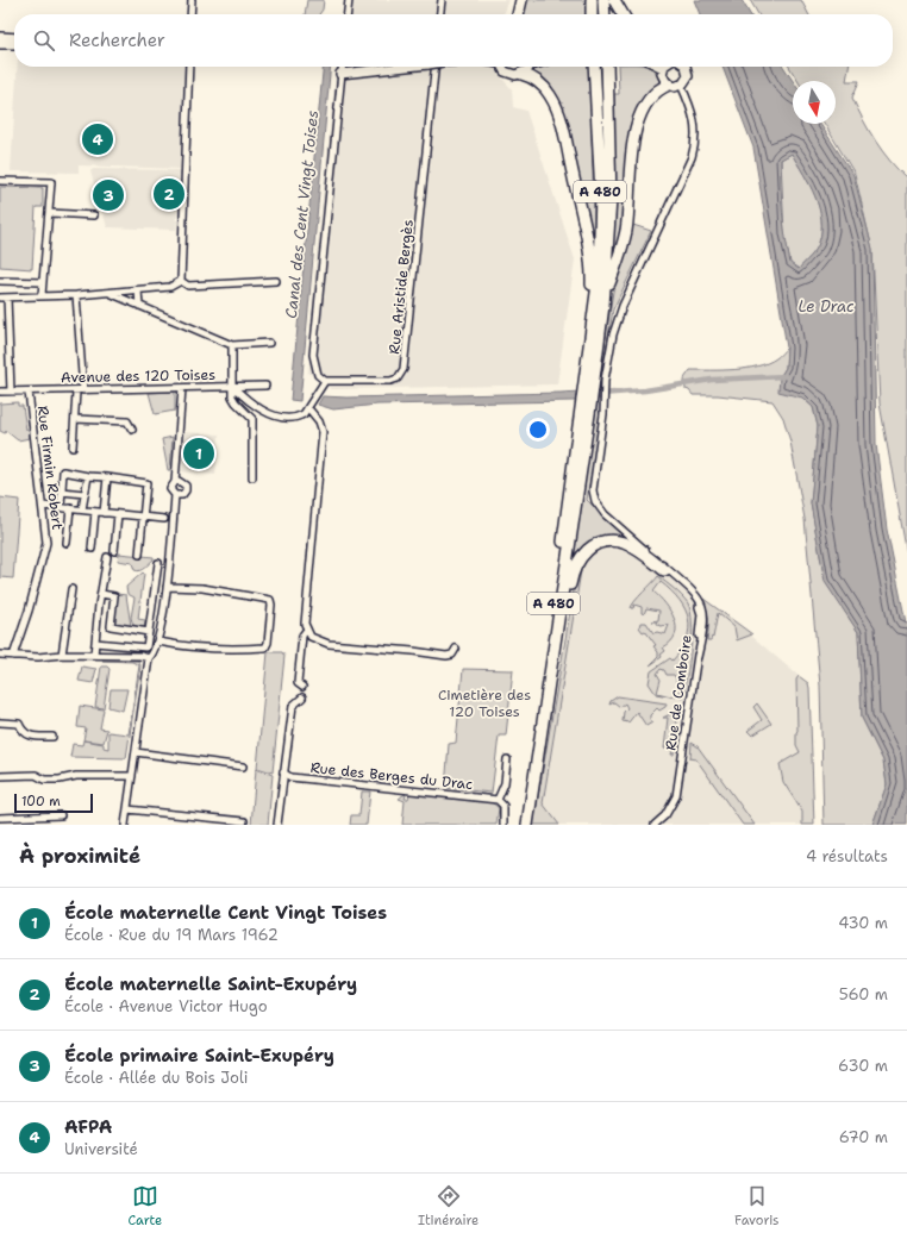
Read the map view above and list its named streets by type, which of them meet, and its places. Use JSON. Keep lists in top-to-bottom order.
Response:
{
  "streets": {
    "highway": ["A 480"],
    "street": [
      "Rue Aristide Bergès",
      "Avenue des 120 Toises",
      "Rue Firmin Robert",
      "Rue de Comboire",
      "Rue des Berges du Drac"
    ]
  },
  "crossings": [
    ["Avenue des 120 Toises", "Rue Firmin Robert"]
  ],
  "water": ["Canal des Cent Vingt Toises", "Le Drac"],
  "parks": ["Cimetière des 120 Toises"],
  "scale_bar": "100 m",
  "north": "bottom",
  "page": {
    "search": "Rechercher",
    "pins": [
      "4",
      "2",
      "3",
      "1"
    ],
    "scale": "100 m",
    "heading": ["À proximité", "4 résultats"],
    "list": [
      {
        "mark": "1",
        "name": "École maternelle Cent Vingt Toises",
        "note": "École · Rue du 19 Mars 1962",
        "value": "430 m"
      },
      {
        "mark": "2",
        "name": "École maternelle Saint-Exupéry",
        "note": "École · Avenue Victor Hugo",
        "value": "560 m"
      },
      {
        "mark": "3",
        "name": "École primaire Saint-Exupéry",
        "note": "École · Allée du Bois Joli",
        "value": "630 m"
      },
      {
        "mark": "4",
        "name": "AFPA",
        "note": "Université",
        "value": "670 m"
      }
    ],
    "nav": ["Carte", "Itinéraire", "Favoris"]
  }
}
